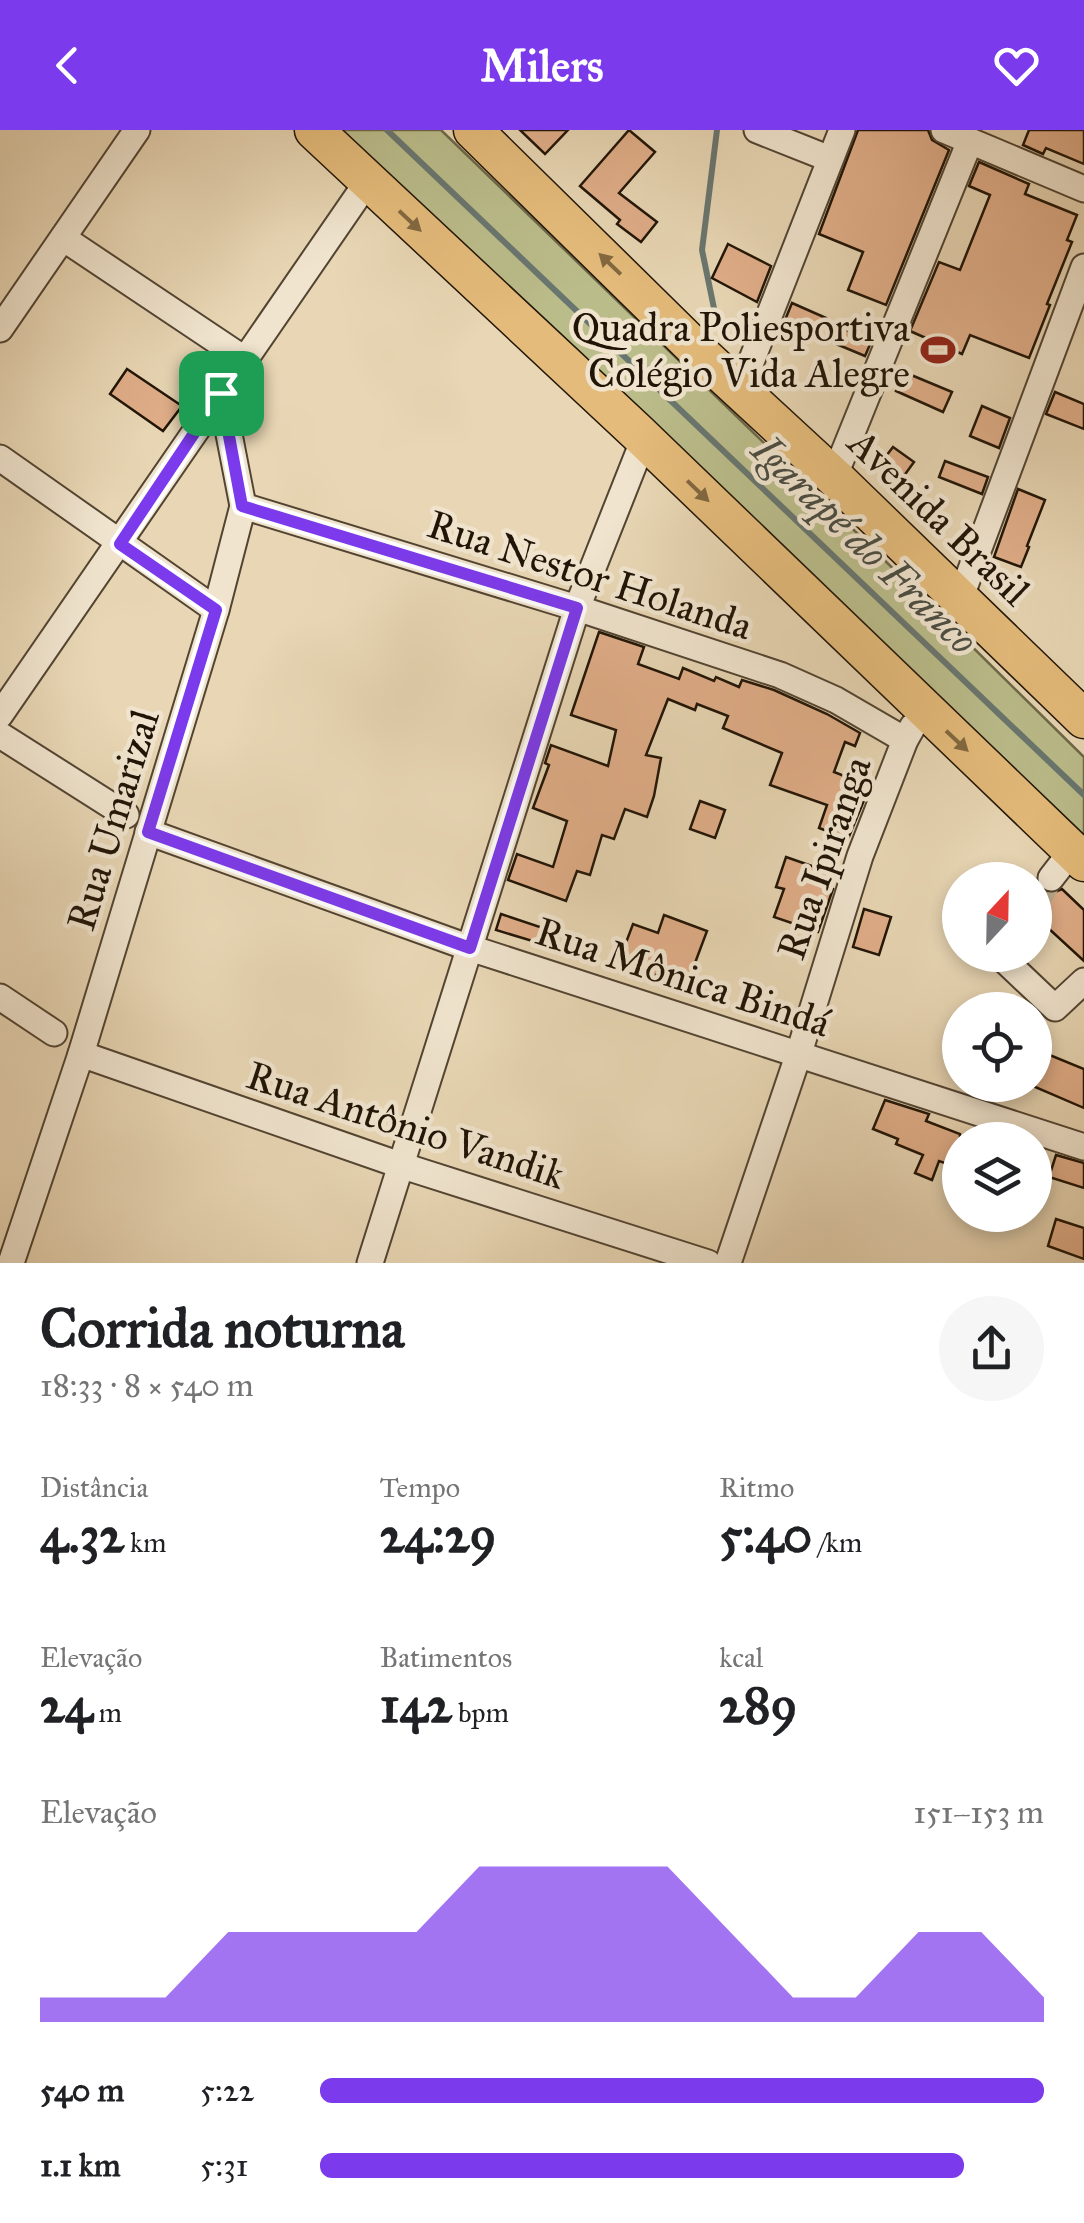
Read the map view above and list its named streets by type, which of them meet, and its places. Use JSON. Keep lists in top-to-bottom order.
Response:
{
  "streets": {
    "highway": ["Avenida Brasil"],
    "street": [
      "Rua Nestor Holanda",
      "Rua Umarizal",
      "Rua Ipiranga",
      "Rua Mônica Bindá",
      "Rua Antônio Vandik"
    ]
  },
  "crossings": [
    ["Rua Nestor Holanda", "Rua Umarizal"],
    ["Rua Nestor Holanda", "Rua Ipiranga"],
    ["Rua Umarizal", "Rua Mônica Bindá"],
    ["Rua Umarizal", "Rua Antônio Vandik"],
    ["Rua Ipiranga", "Rua Mônica Bindá"]
  ],
  "water": ["Igarapé do Franco"],
  "places": {
    "sports": ["Quadra Poliesportiva Colégio Vida Alegre"]
  },
  "north": "top",
  "page": {
    "header": "Milers",
    "heading": ["Corrida noturna", "18:33 · 8 × 540 m"],
    "stats": [
      ["Distância", "4.32 km"],
      ["Tempo", "24:29"],
      ["Ritmo", "5:40 /km"],
      ["Elevação", "24 m"],
      ["Batimentos", "142 bpm"],
      ["kcal", "289"]
    ],
    "chart": ["Elevação", "151–153 m"],
    "list": [
      {
        "name": "540 m",
        "note": "5:22"
      },
      {
        "name": "1.1 km",
        "note": "5:31"
      }
    ]
  }
}
